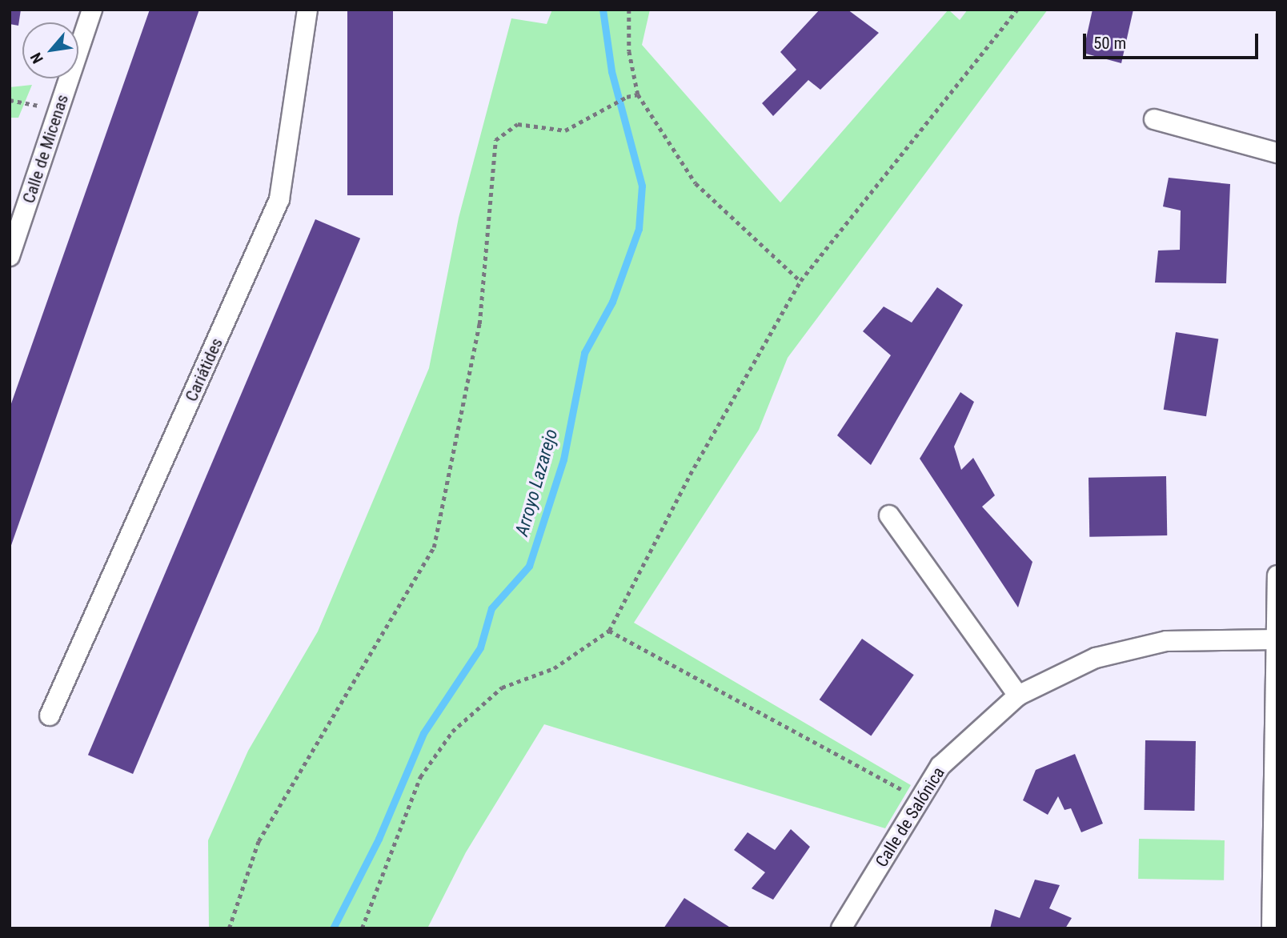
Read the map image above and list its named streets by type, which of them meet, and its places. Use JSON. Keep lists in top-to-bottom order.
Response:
{
  "streets": {
    "street": ["Calle de Micenas", "Cariátides", "Calle de Salónica"]
  },
  "water": ["Arroyo Lazarejo"],
  "scale_bar": "50 m",
  "north": "bottom left"
}
